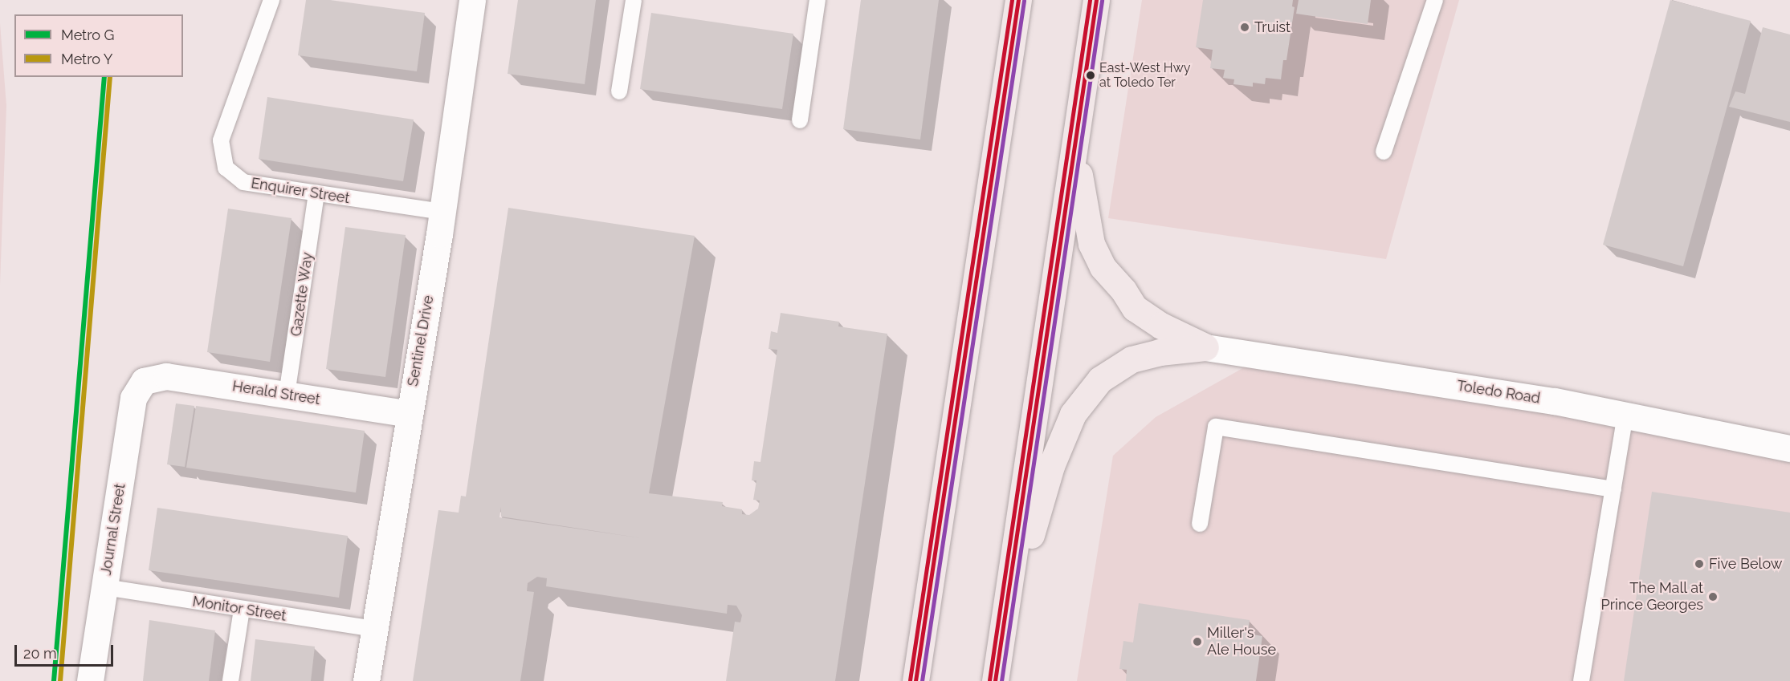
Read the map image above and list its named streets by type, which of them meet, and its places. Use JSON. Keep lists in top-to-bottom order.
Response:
{
  "streets": {
    "street": [
      "Sentinel Drive",
      "Toledo Road",
      "Herald Street",
      "Journal Street"
    ],
    "lane": ["Enquirer Street", "Gazette Way", "Monitor Street"]
  },
  "crossings": [
    ["Enquirer Street", "Gazette Way"],
    ["Enquirer Street", "Sentinel Drive"],
    ["Gazette Way", "Herald Street"],
    ["Sentinel Drive", "Herald Street"],
    ["Sentinel Drive", "Monitor Street"],
    ["Herald Street", "Journal Street"],
    ["Journal Street", "Monitor Street"]
  ],
  "places": [
    "Truist",
    "East-West Hwy at Toledo Ter",
    "Five Below",
    "The Mall at Prince Georges",
    "Miller's Ale House"
  ],
  "lines": ["metro line G", "metro line Y"],
  "legend": ["Metro G", "Metro Y"],
  "scale_bar": "20 m"
}
